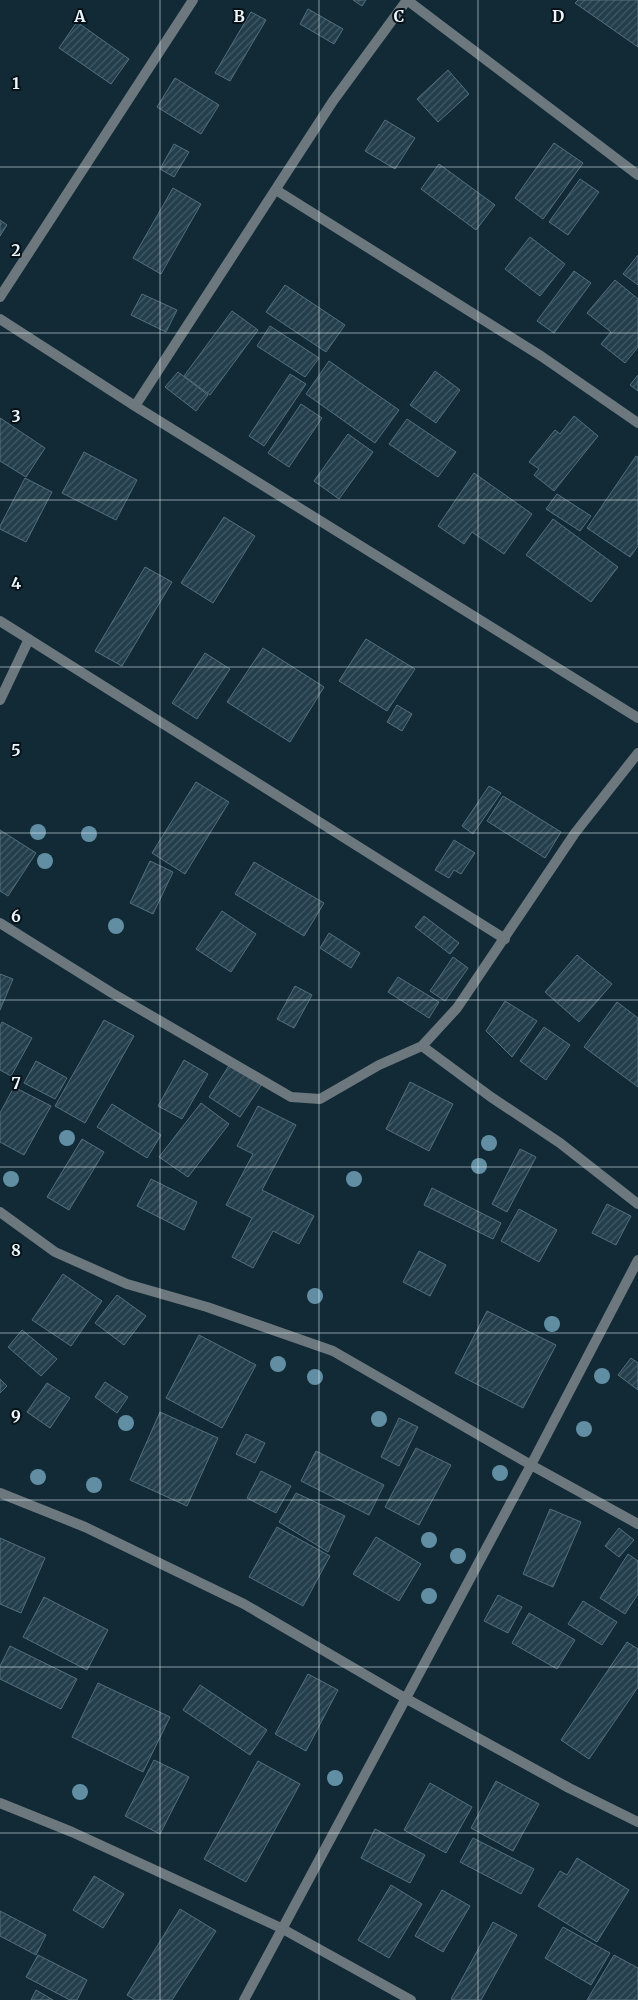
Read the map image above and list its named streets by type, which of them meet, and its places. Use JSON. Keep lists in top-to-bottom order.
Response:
{
  "grid": {
    "columns": [
      "A",
      "B",
      "C",
      "D"
    ],
    "rows": [
      "1",
      "2",
      "3",
      "4",
      "5",
      "6",
      "7",
      "8",
      "9"
    ]
  }
}
